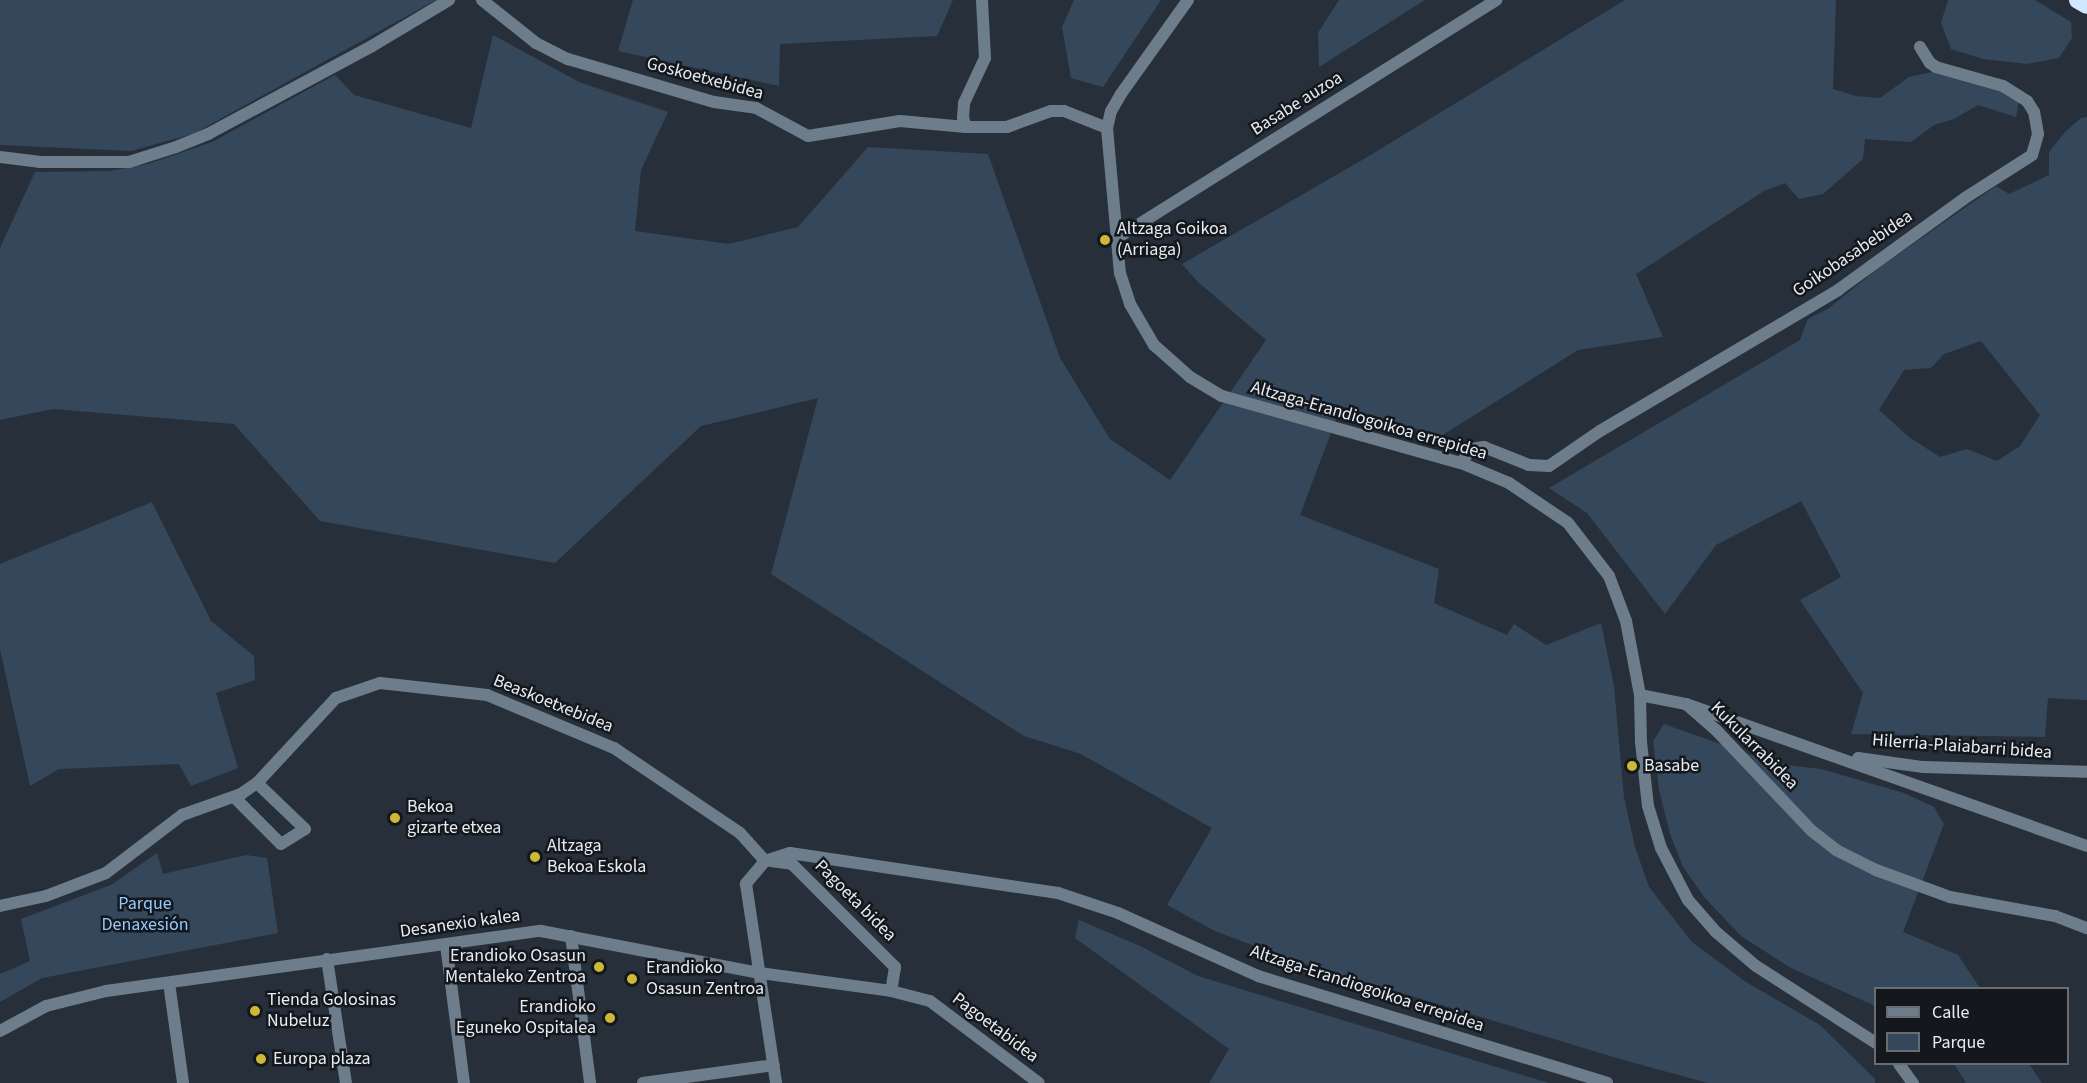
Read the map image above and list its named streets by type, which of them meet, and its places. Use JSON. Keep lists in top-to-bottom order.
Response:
{
  "streets": {
    "street": [
      "Goskoetxebidea",
      "Basabe auzoa",
      "Goikobasabebidea",
      "Altzaga-Erandiogoikoa errepidea",
      "Beaskoetxebidea",
      "Kukularrabidea",
      "Hilerria-Plaiabarri bidea",
      "Pagoeta bidea",
      "Desanexio kalea",
      "Pagoetabidea"
    ]
  },
  "crossings": [
    ["Goskoetxebidea", "Altzaga-Erandiogoikoa errepidea"],
    ["Basabe auzoa", "Altzaga-Erandiogoikoa errepidea"],
    ["Goikobasabebidea", "Altzaga-Erandiogoikoa errepidea"],
    ["Altzaga-Erandiogoikoa errepidea", "Beaskoetxebidea"],
    ["Altzaga-Erandiogoikoa errepidea", "Pagoeta bidea"],
    ["Beaskoetxebidea", "Pagoeta bidea"],
    ["Kukularrabidea", "Hilerria-Plaiabarri bidea"],
    ["Pagoeta bidea", "Desanexio kalea"],
    ["Desanexio kalea", "Pagoetabidea"]
  ],
  "parks": ["Parque Denaxesión"],
  "places": [
    "Altzaga Goikoa (Arriaga)",
    "Basabe",
    "Bekoa gizarte etxea",
    "Altzaga Bekoa Eskola",
    "Erandioko Osasun Mentaleko Zentroa",
    "Erandioko Osasun Zentroa",
    "Tienda Golosinas Nubeluz",
    "Erandioko Eguneko Ospitalea",
    "Europa plaza"
  ],
  "legend": ["Calle", "Parque"]
}
